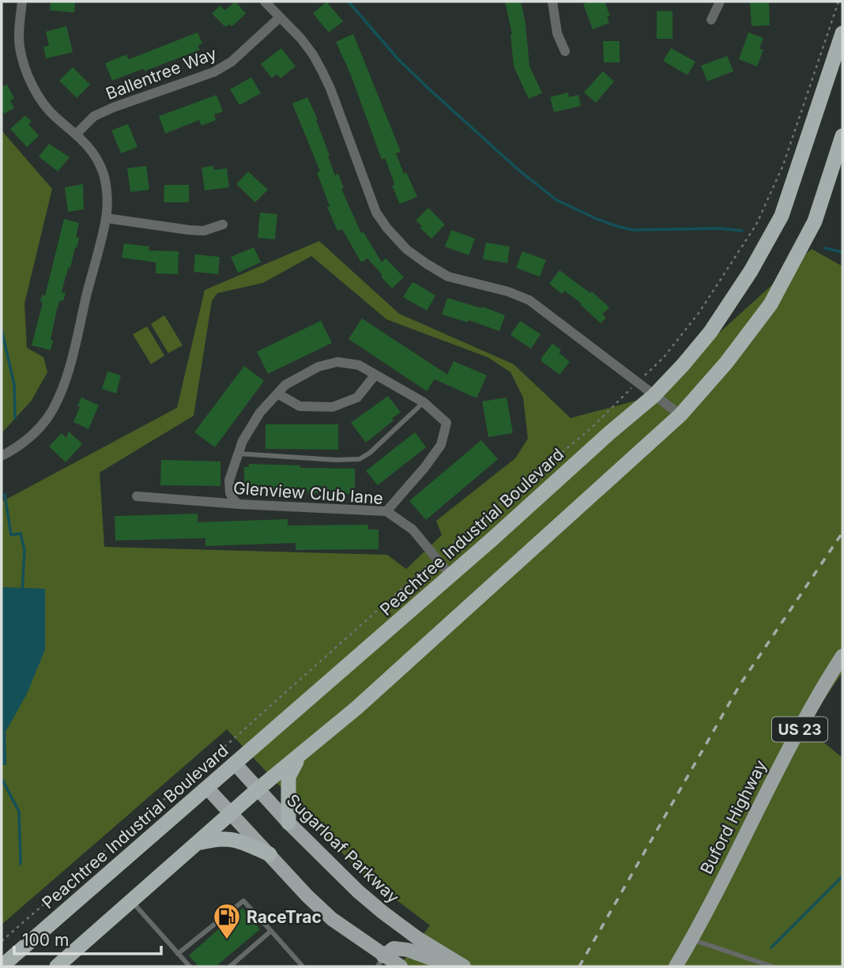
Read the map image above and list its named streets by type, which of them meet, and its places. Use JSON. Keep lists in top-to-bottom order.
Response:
{
  "streets": {
    "highway": ["Peachtree Industrial Boulevard"],
    "main road": ["US 23", "Buford Highway", "Sugarloaf Parkway"],
    "street": ["Ballentree Way", "Glenview Club lane"]
  },
  "crossings": [
    ["Glenview Club lane", "Peachtree Industrial Boulevard"],
    ["Peachtree Industrial Boulevard", "Sugarloaf Parkway"]
  ],
  "places": {
    "fuel station": ["RaceTrac"]
  },
  "scale_bar": "100 m"
}
